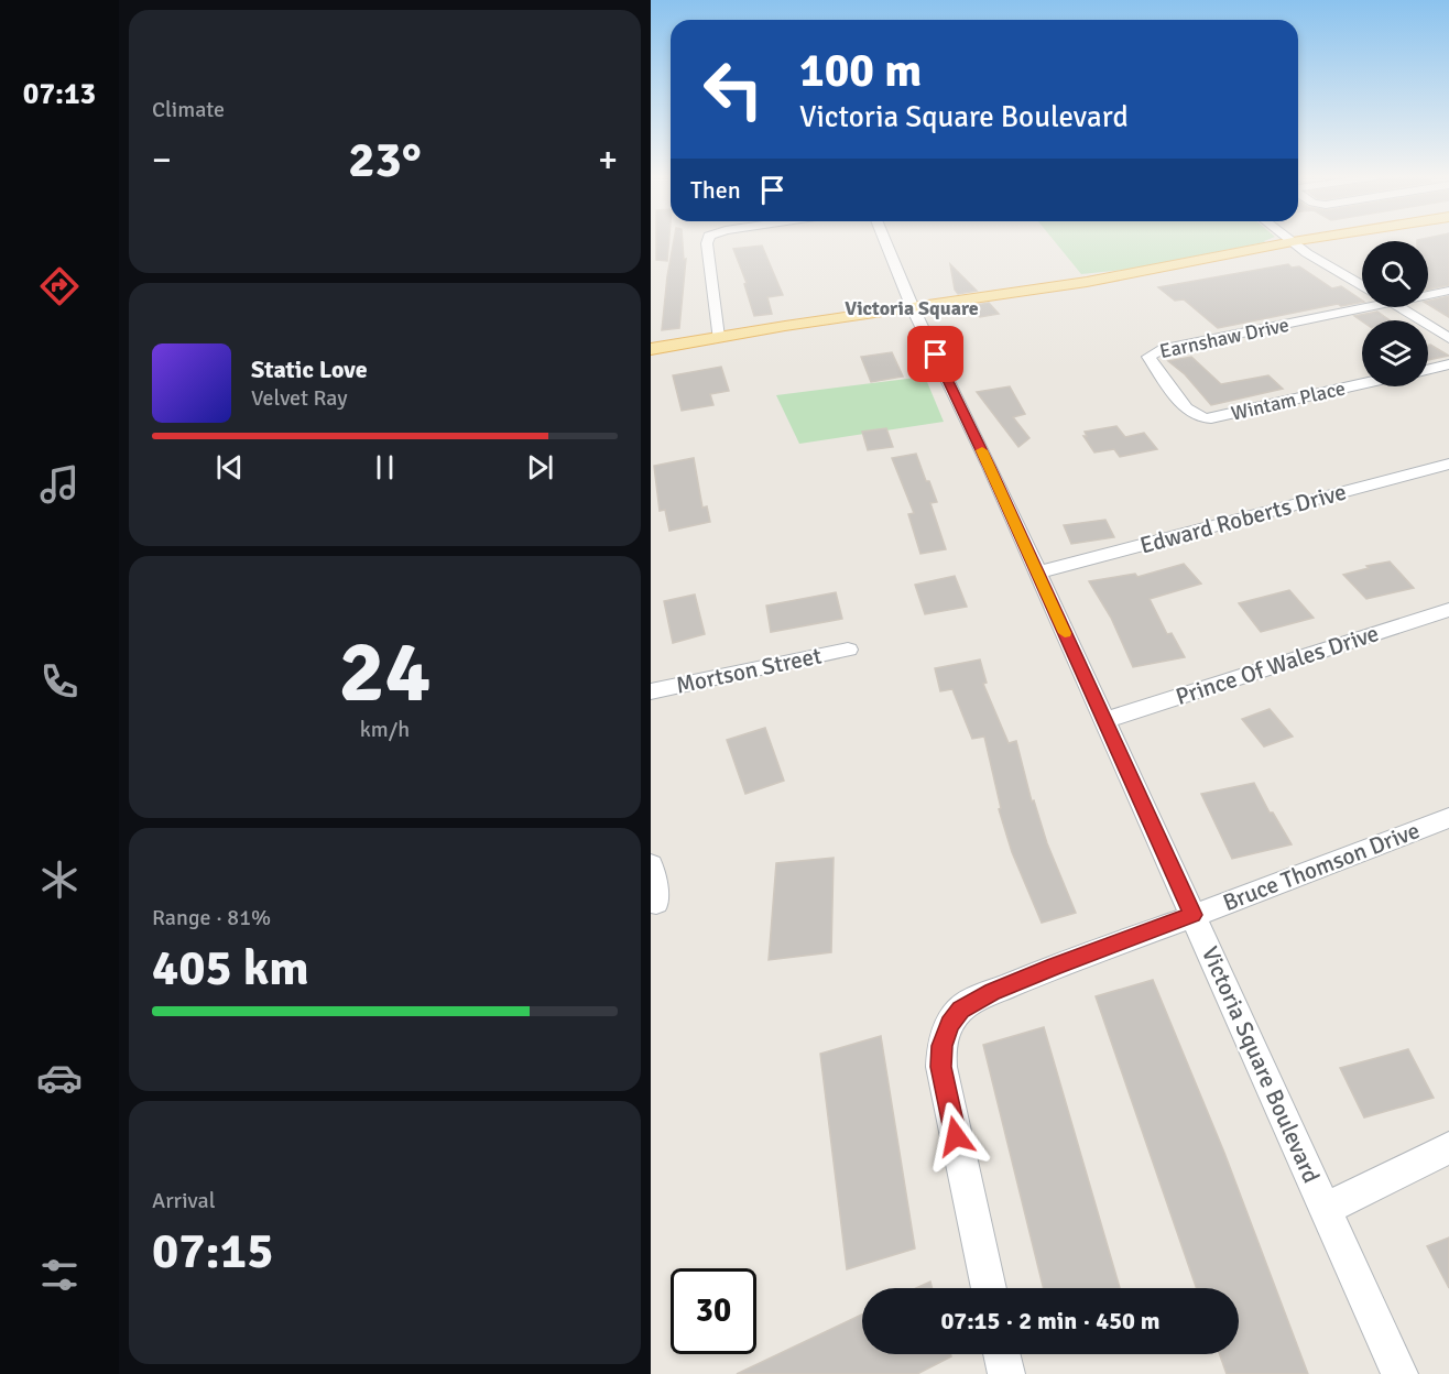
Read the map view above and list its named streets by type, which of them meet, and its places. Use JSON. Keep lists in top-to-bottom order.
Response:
{
  "streets": {
    "street": [
      "Earnshaw Drive",
      "Wintam Place",
      "Edward Roberts Drive",
      "Prince Of Wales Drive",
      "Mortson Street",
      "Bruce Thomson Drive",
      "Victoria Square Boulevard"
    ]
  },
  "crossings": [
    ["Earnshaw Drive", "Wintam Place"],
    ["Edward Roberts Drive", "Victoria Square Boulevard"],
    ["Prince Of Wales Drive", "Victoria Square Boulevard"],
    ["Bruce Thomson Drive", "Victoria Square Boulevard"]
  ],
  "districts": ["Victoria Square"],
  "page": {
    "tabs": "07:13",
    "tile": [
      "Climate",
      ["24", "km/h"],
      ["Range · 81%", "405 km"],
      ["Arrival", "07:15"]
    ],
    "turn": ["100 m", "Victoria Square Boulevard"],
    "heat": ["−", "23°", "+"],
    "then": "Then",
    "song": ["Static Love", "Velvet Ray"],
    "limit": "30",
    "trip": "07:15 · 2 min · 450 m"
  }
}
